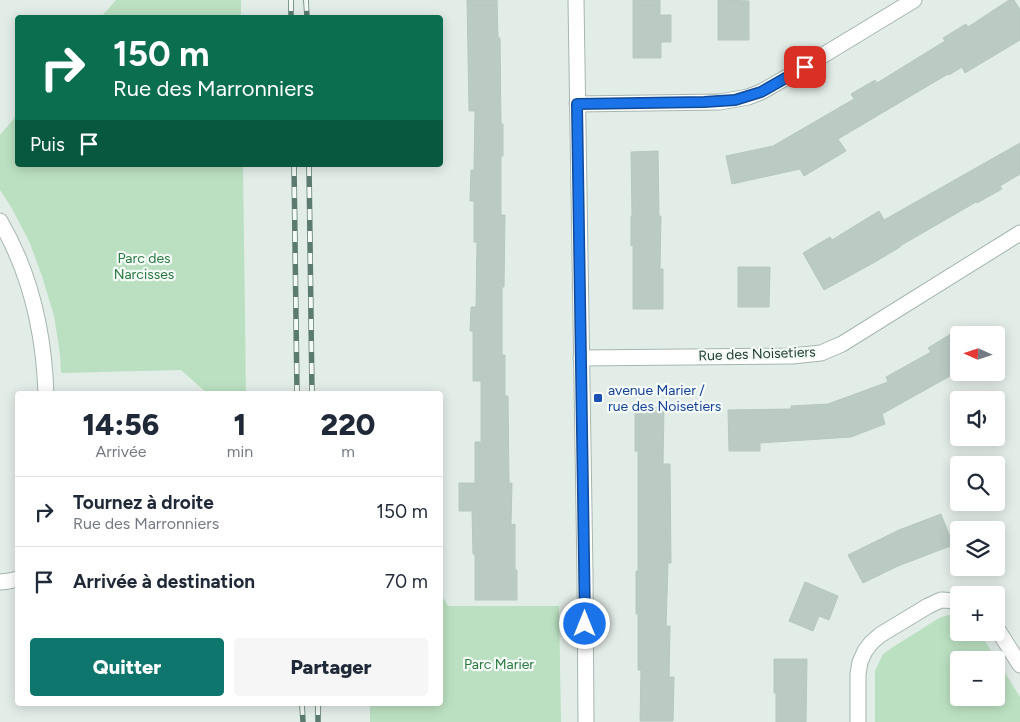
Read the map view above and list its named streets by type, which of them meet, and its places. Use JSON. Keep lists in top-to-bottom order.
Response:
{
  "streets": {
    "street": ["Rue des Noisetiers"]
  },
  "parks": ["Parc des Narcisses", "Parc Marier"],
  "places": {
    "transit": ["avenue Marier / rue des Noisetiers"]
  },
  "north": "left",
  "page": {
    "turn": ["150 m", "Rue des Marronniers"],
    "then": "Puis",
    "map_buttons": ["+", "−"],
    "eta": [
      "14:56",
      "Arrivée",
      "1",
      "min",
      "220",
      "m"
    ],
    "list": [
      {
        "name": "Tournez à droite",
        "note": "Rue des Marronniers",
        "value": "150 m"
      },
      {
        "name": "Arrivée à destination",
        "value": "70 m"
      }
    ],
    "buttons": ["Quitter", "Partager"]
  }
}
